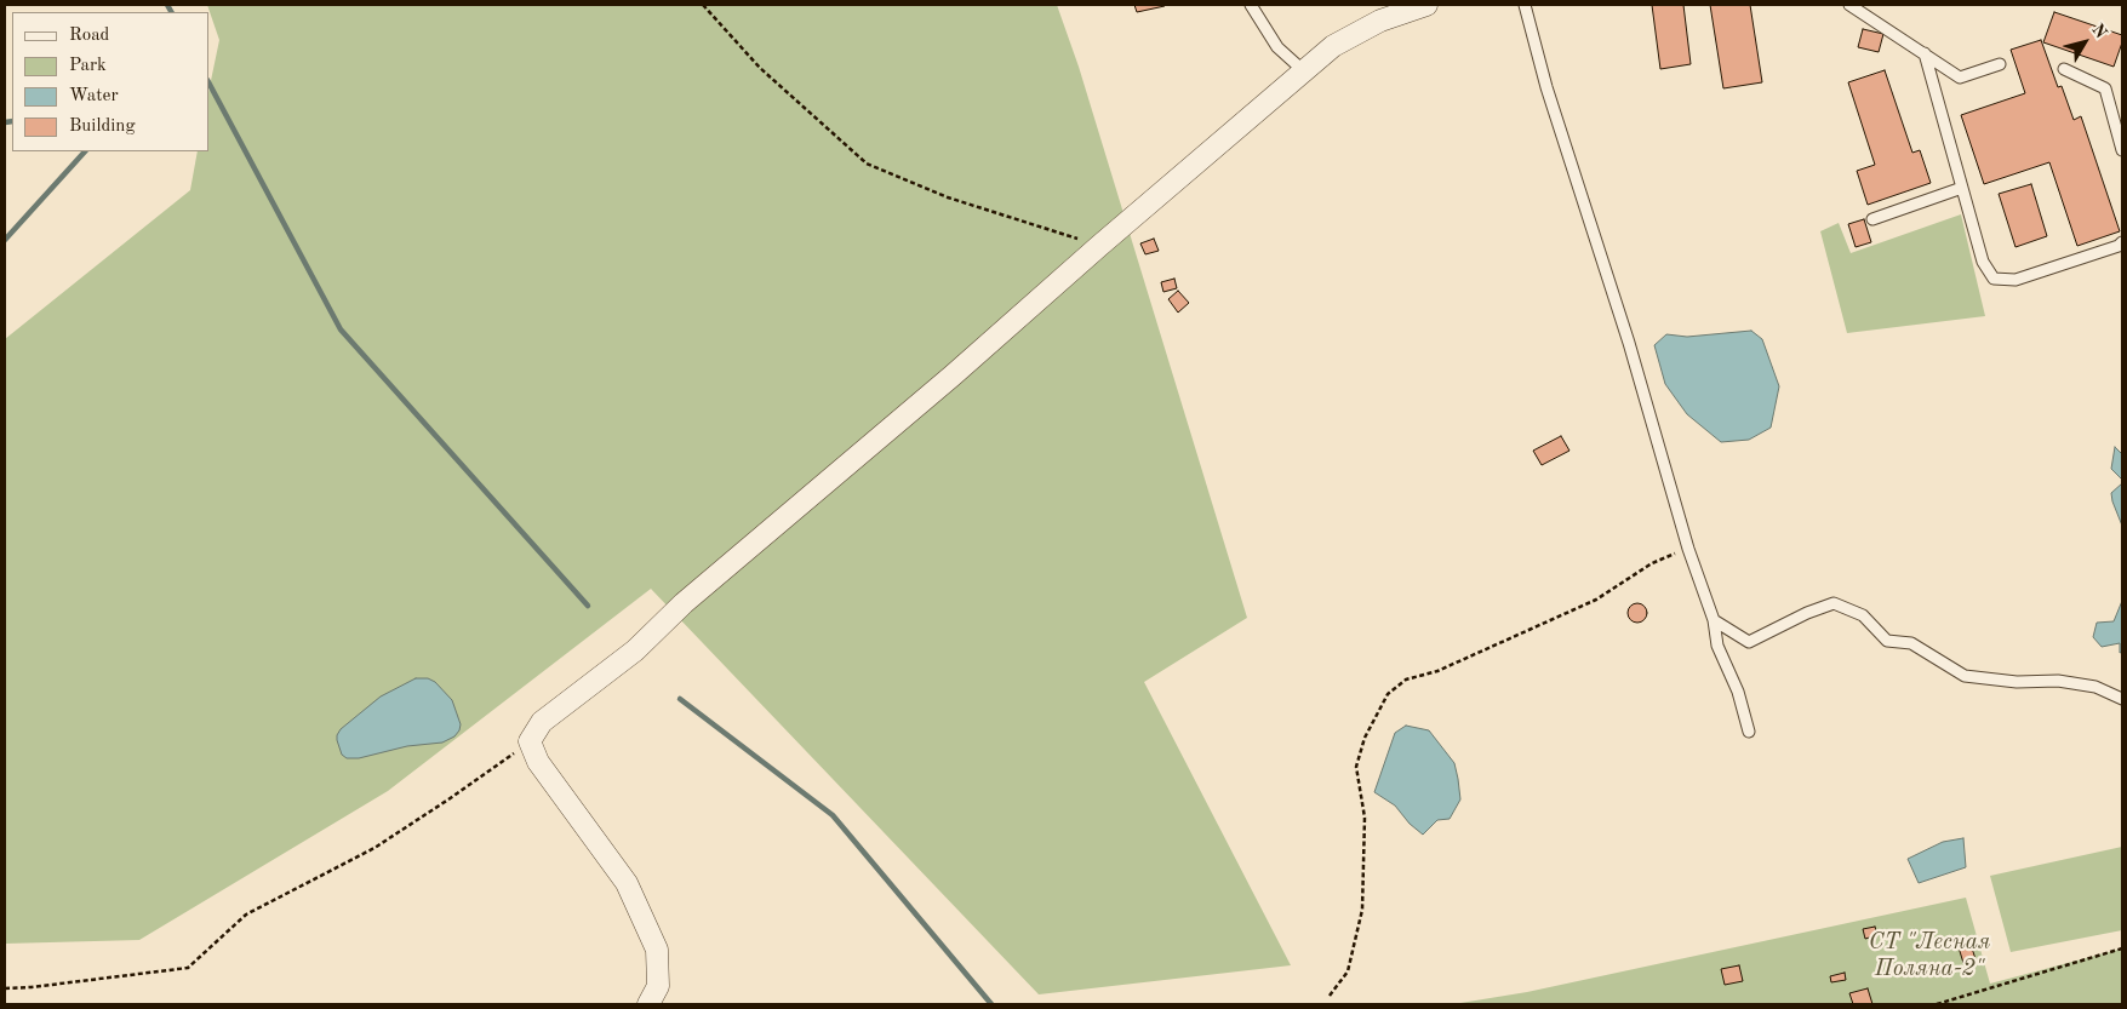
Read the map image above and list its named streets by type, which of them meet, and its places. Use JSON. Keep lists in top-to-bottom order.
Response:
{
  "parks": ["СТ \"Лесная Поляна-2\""],
  "legend": [
    "Road",
    "Park",
    "Water",
    "Building"
  ],
  "north": "top right"
}
